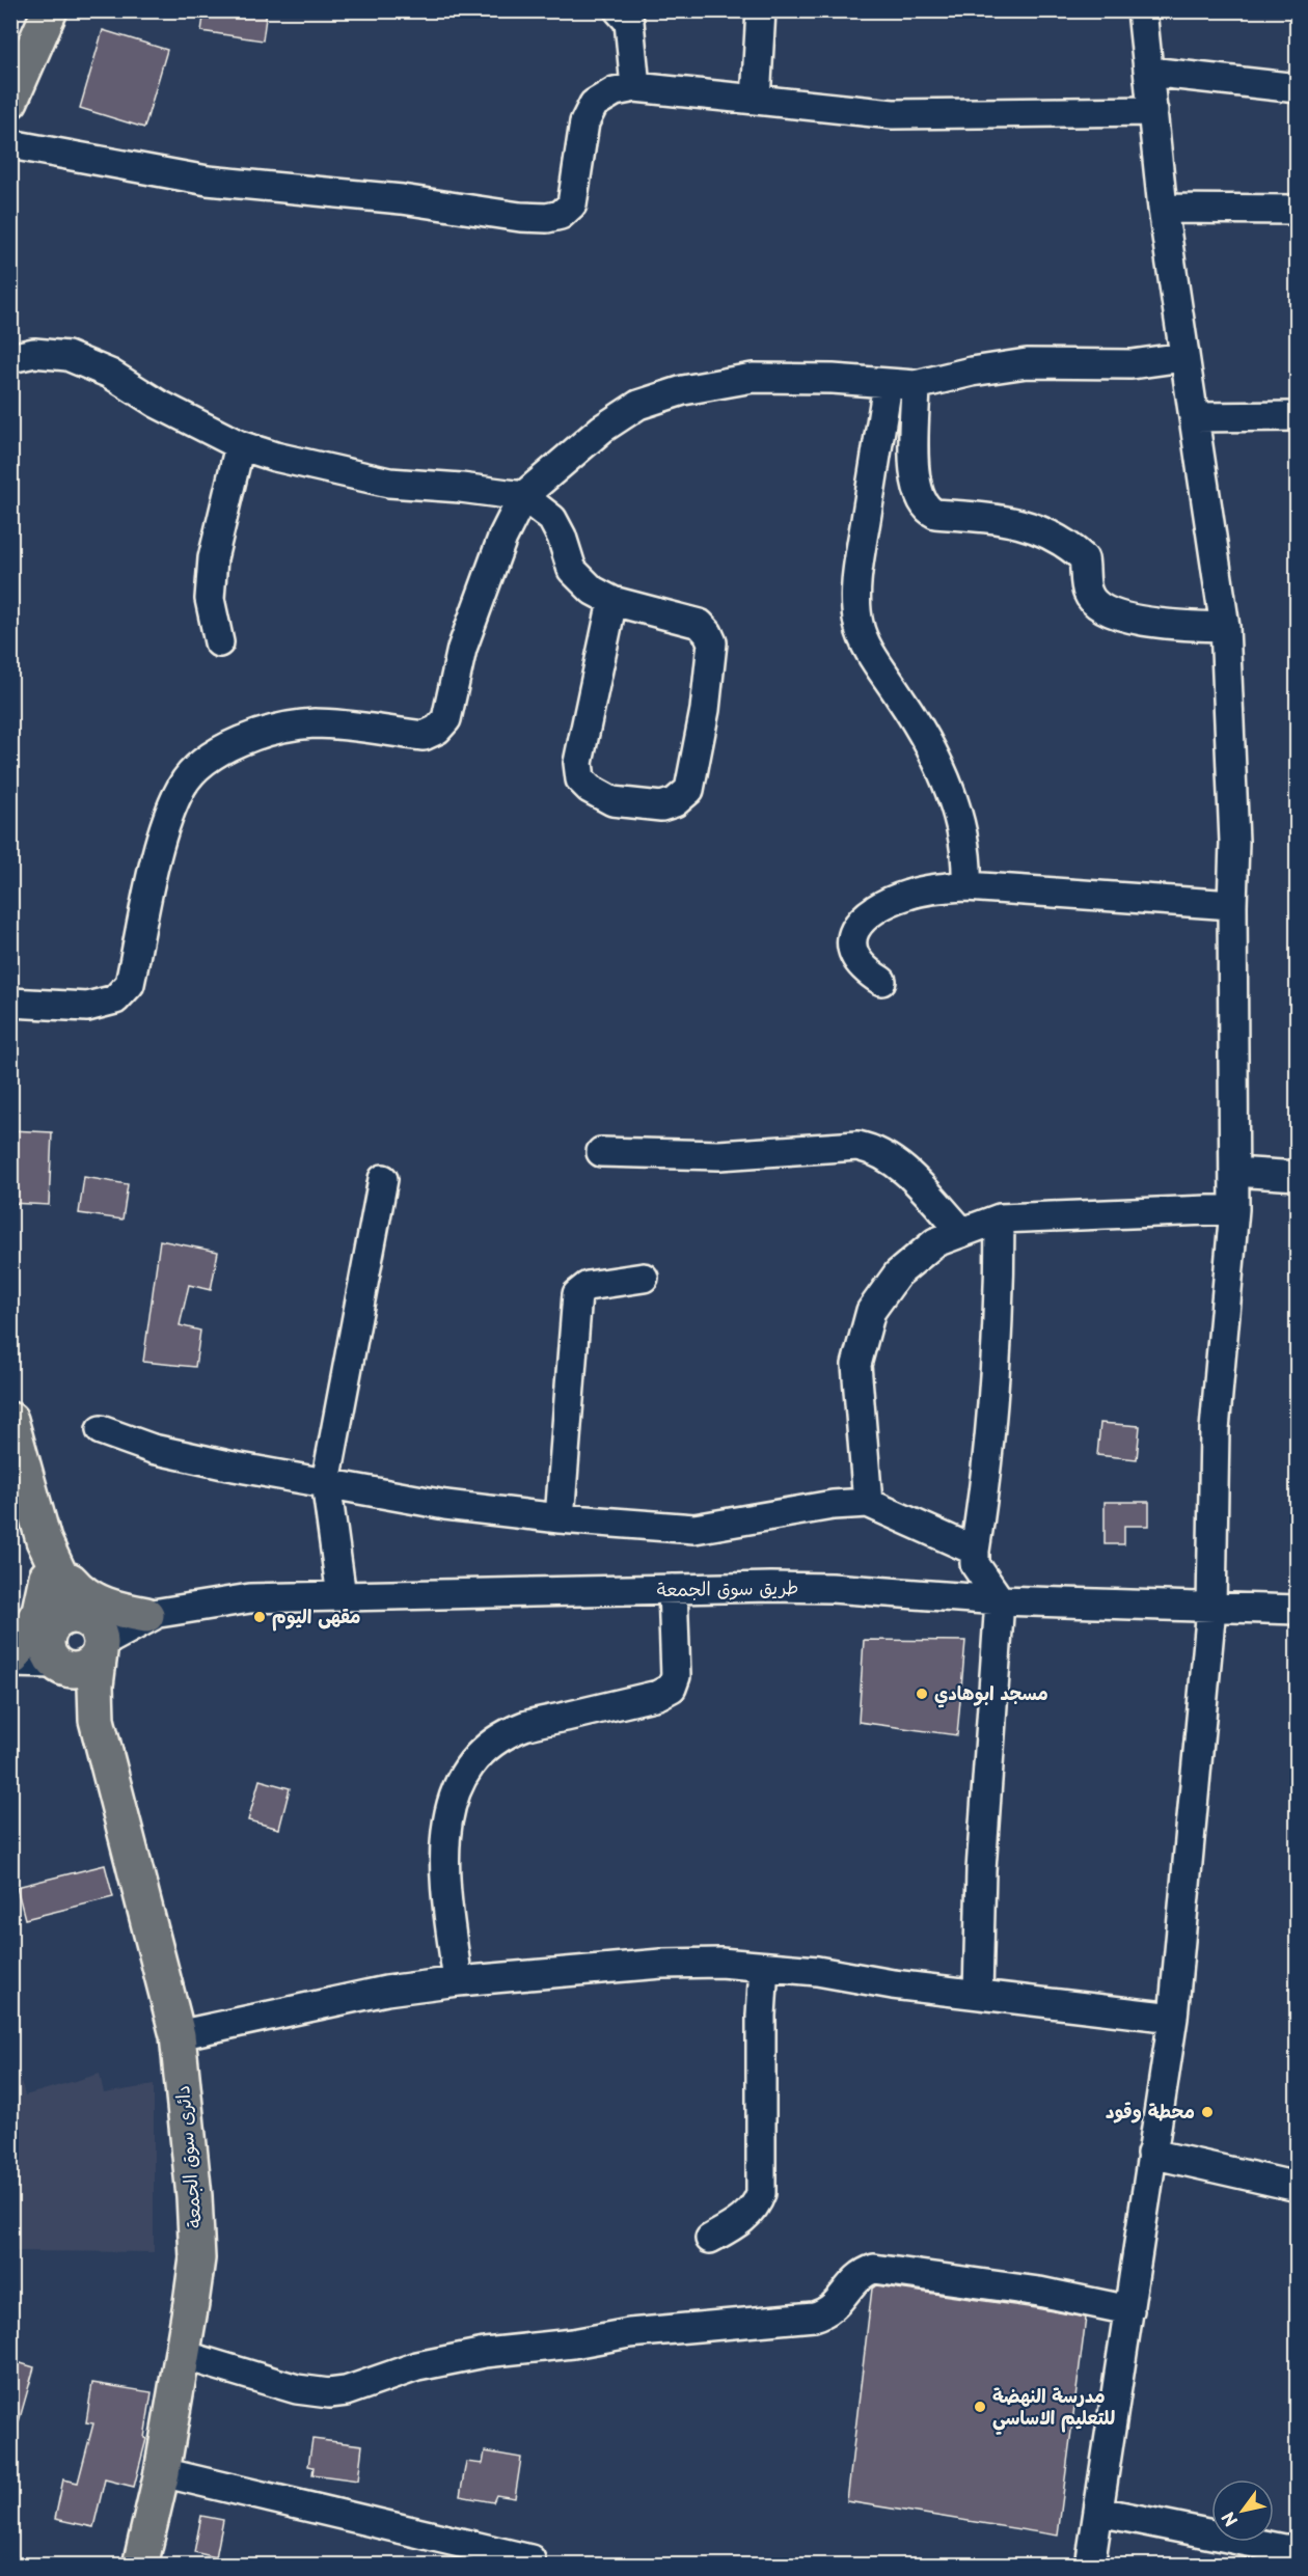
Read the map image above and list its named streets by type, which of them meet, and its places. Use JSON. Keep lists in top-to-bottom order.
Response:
{
  "streets": {
    "main road": ["دائرى سوق الجمعة"],
    "street": ["طريق سوق الجمعة"]
  },
  "crossings": [
    ["طريق سوق الجمعة", "دائرى سوق الجمعة"]
  ],
  "places": [
    "مقهى اليوم",
    "مسجد ابوهادي",
    "محطة وقود",
    "مدرسة النهضة للتعليم الاساسي"
  ],
  "north": "bottom left"
}
